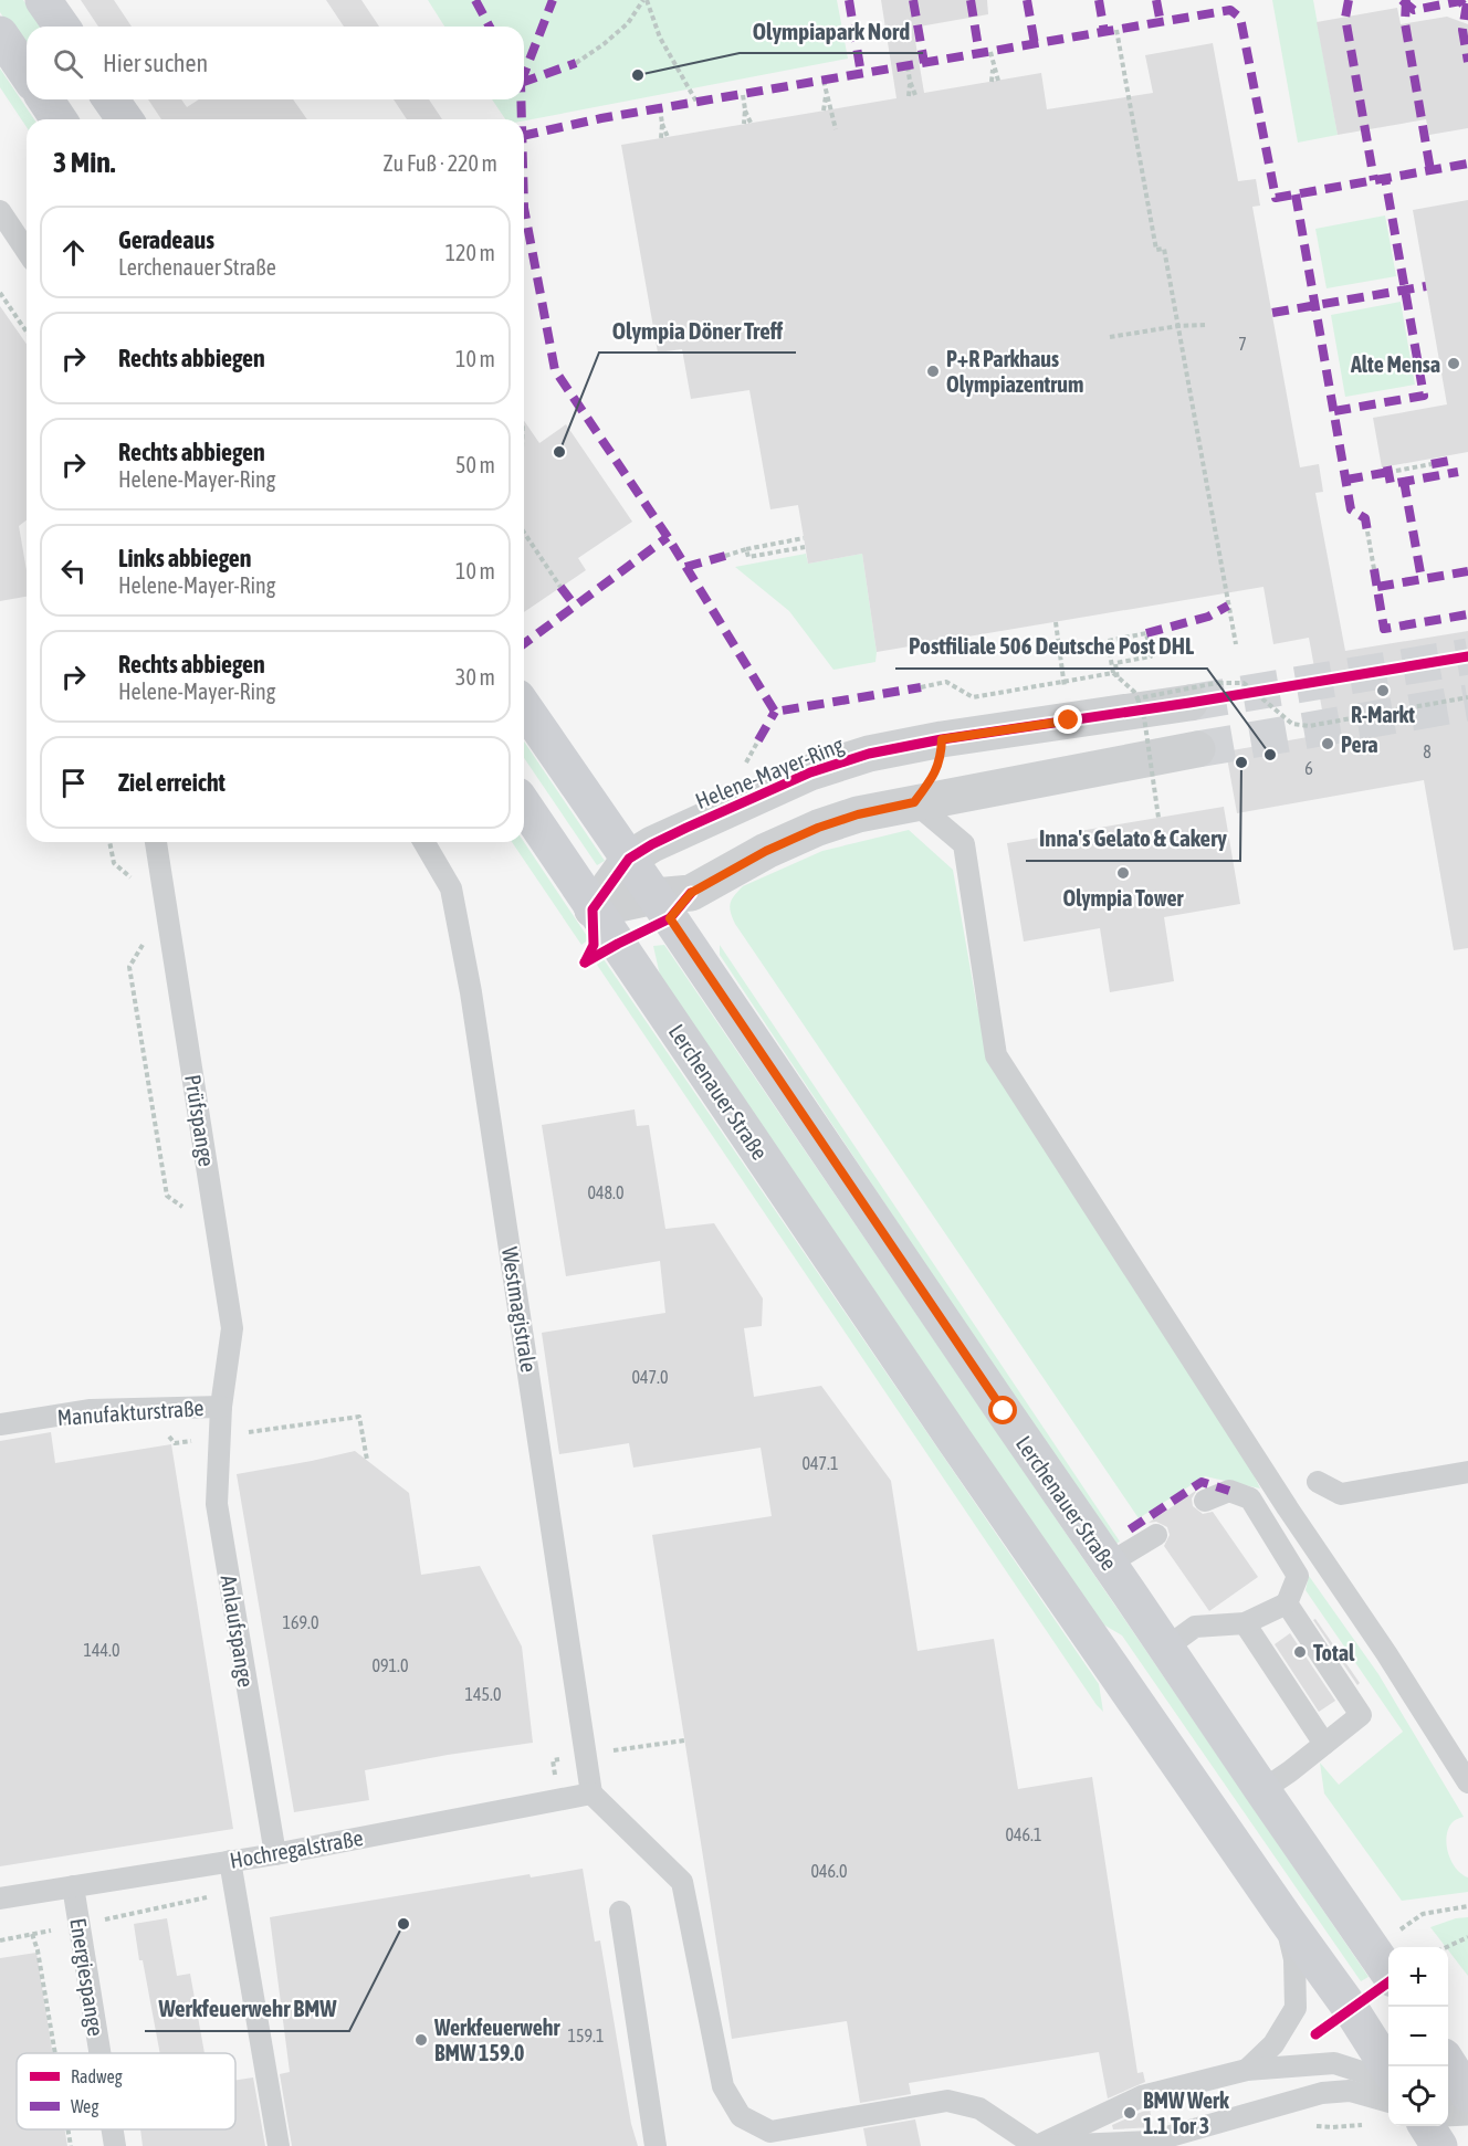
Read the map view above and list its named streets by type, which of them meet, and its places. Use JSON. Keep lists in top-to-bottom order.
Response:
{
  "streets": {
    "main road": ["Lerchenauer Straße"],
    "street": ["Helene-Mayer-Ring"],
    "lane": [
      "Prüfspange",
      "Westmagistrale",
      "Manufakturstraße",
      "Anlaufspange",
      "Hochregalstraße",
      "Energiespange"
    ]
  },
  "crossings": [
    ["Helene-Mayer-Ring", "Lerchenauer Straße"],
    ["Prüfspange", "Manufakturstraße"],
    ["Prüfspange", "Anlaufspange"],
    ["Westmagistrale", "Hochregalstraße"],
    ["Manufakturstraße", "Anlaufspange"],
    ["Anlaufspange", "Hochregalstraße"],
    ["Hochregalstraße", "Energiespange"]
  ],
  "places": [
    "Olympiapark Nord",
    "Alte Mensa",
    "P+R Parkhaus Olympiazentrum",
    "Olympia Döner Treff",
    "R-Markt",
    "Pera",
    "Postfiliale 506 Deutsche Post DHL",
    "Inna's Gelato & Cakery",
    "Olympia Tower",
    "Total",
    "Werkfeuerwehr BMW",
    "Werkfeuerwehr BMW 159.0",
    "BMW Werk 1.1 Tor 3"
  ],
  "house_numbers": [
    "7",
    "8",
    "6",
    "048.0",
    "047.0",
    "047.1",
    "169.0",
    "144.0",
    "091.0",
    "145.0",
    "046.1",
    "046.0",
    "159.1"
  ],
  "legend": ["Radweg", "Weg"],
  "page": {
    "search": "Hier suchen",
    "heading": ["3 Min.", "Zu Fuß · 220 m"],
    "list": [
      ["Geradeaus", "Lerchenauer Straße", "120 m"],
      ["Rechts abbiegen", "10 m"],
      ["Rechts abbiegen", "Helene-Mayer-Ring", "50 m"],
      ["Links abbiegen", "Helene-Mayer-Ring", "10 m"],
      ["Rechts abbiegen", "Helene-Mayer-Ring", "30 m"],
      "Ziel erreicht"
    ],
    "map_buttons": ["+", "−"]
  }
}
